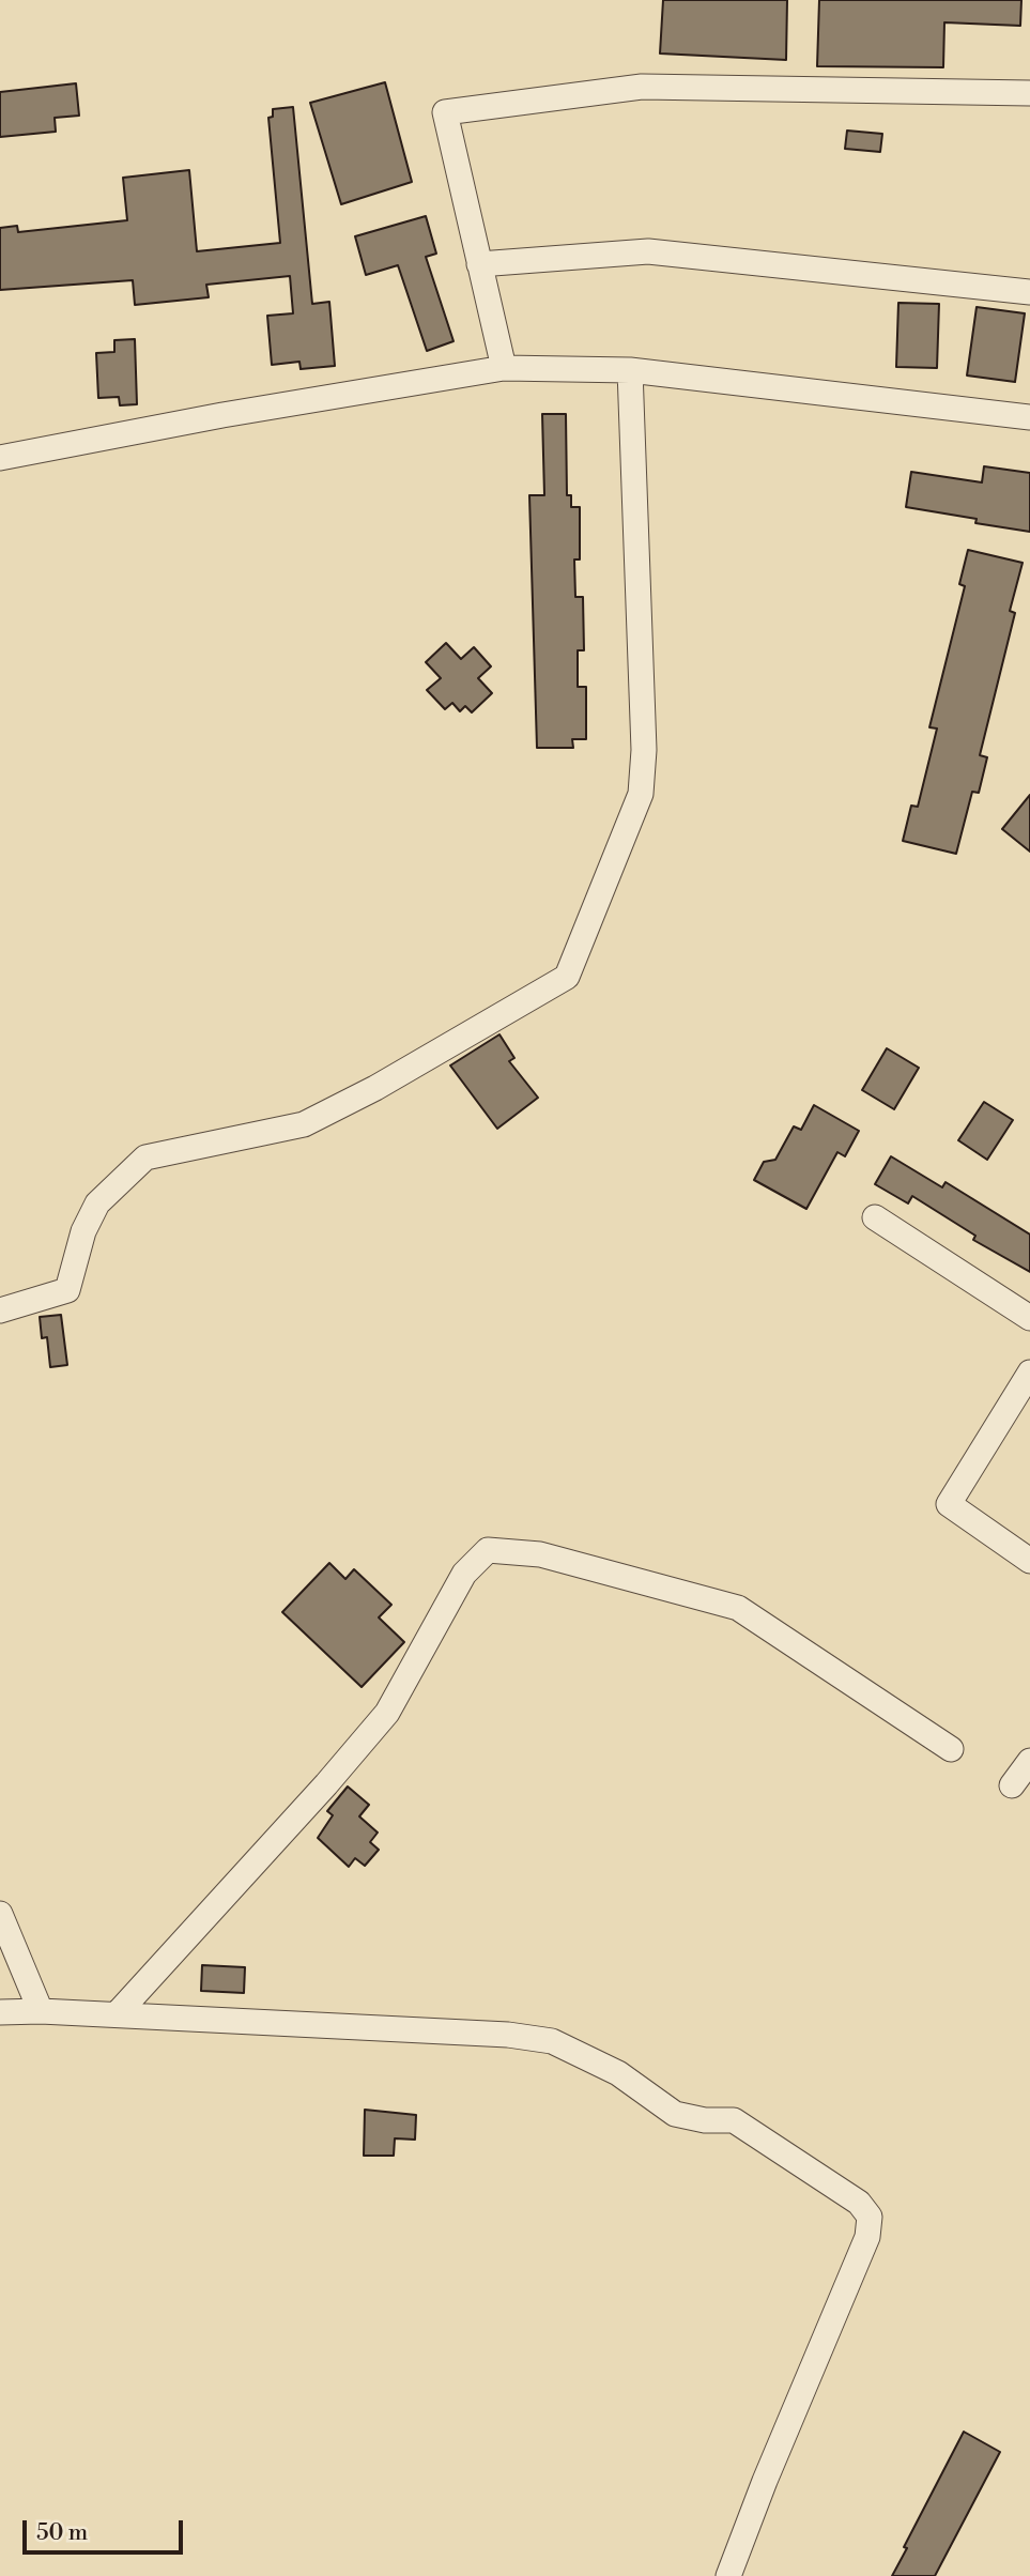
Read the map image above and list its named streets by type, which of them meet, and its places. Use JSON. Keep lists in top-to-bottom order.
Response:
{
  "scale_bar": "50 m"
}
